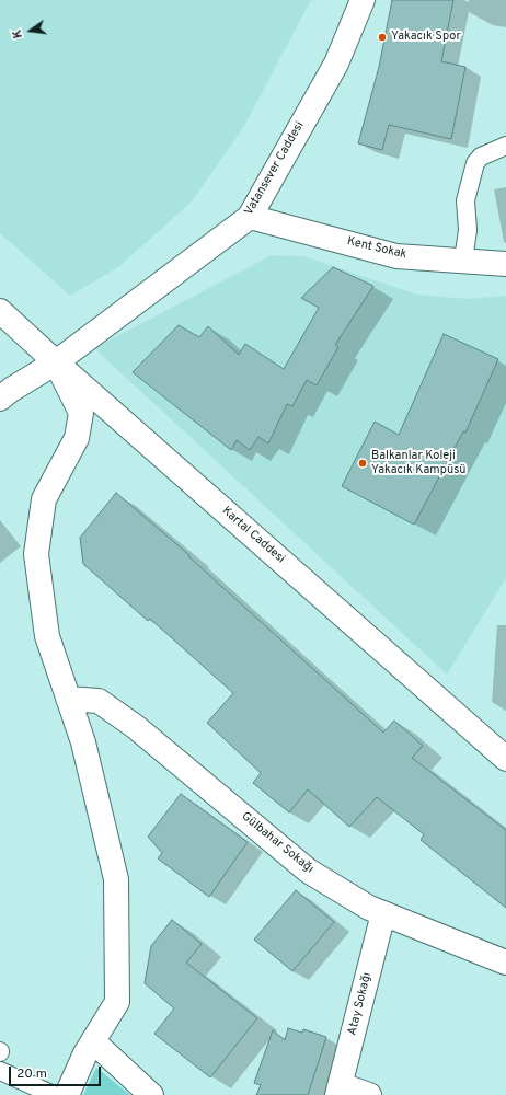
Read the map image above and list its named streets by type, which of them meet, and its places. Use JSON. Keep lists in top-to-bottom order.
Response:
{
  "streets": {
    "street": [
      "Vatansever Caddesi",
      "Kent Sokak",
      "Kartal Caddesi",
      "Gülbahar Sokağı",
      "Atay Sokağı"
    ]
  },
  "crossings": [
    ["Vatansever Caddesi", "Kent Sokak"],
    ["Vatansever Caddesi", "Kartal Caddesi"],
    ["Gülbahar Sokağı", "Atay Sokağı"]
  ],
  "places": ["Yakacık Spor", "Balkanlar Koleji Yakacık Kampüsü"],
  "scale_bar": "20 m",
  "north": "left"
}
